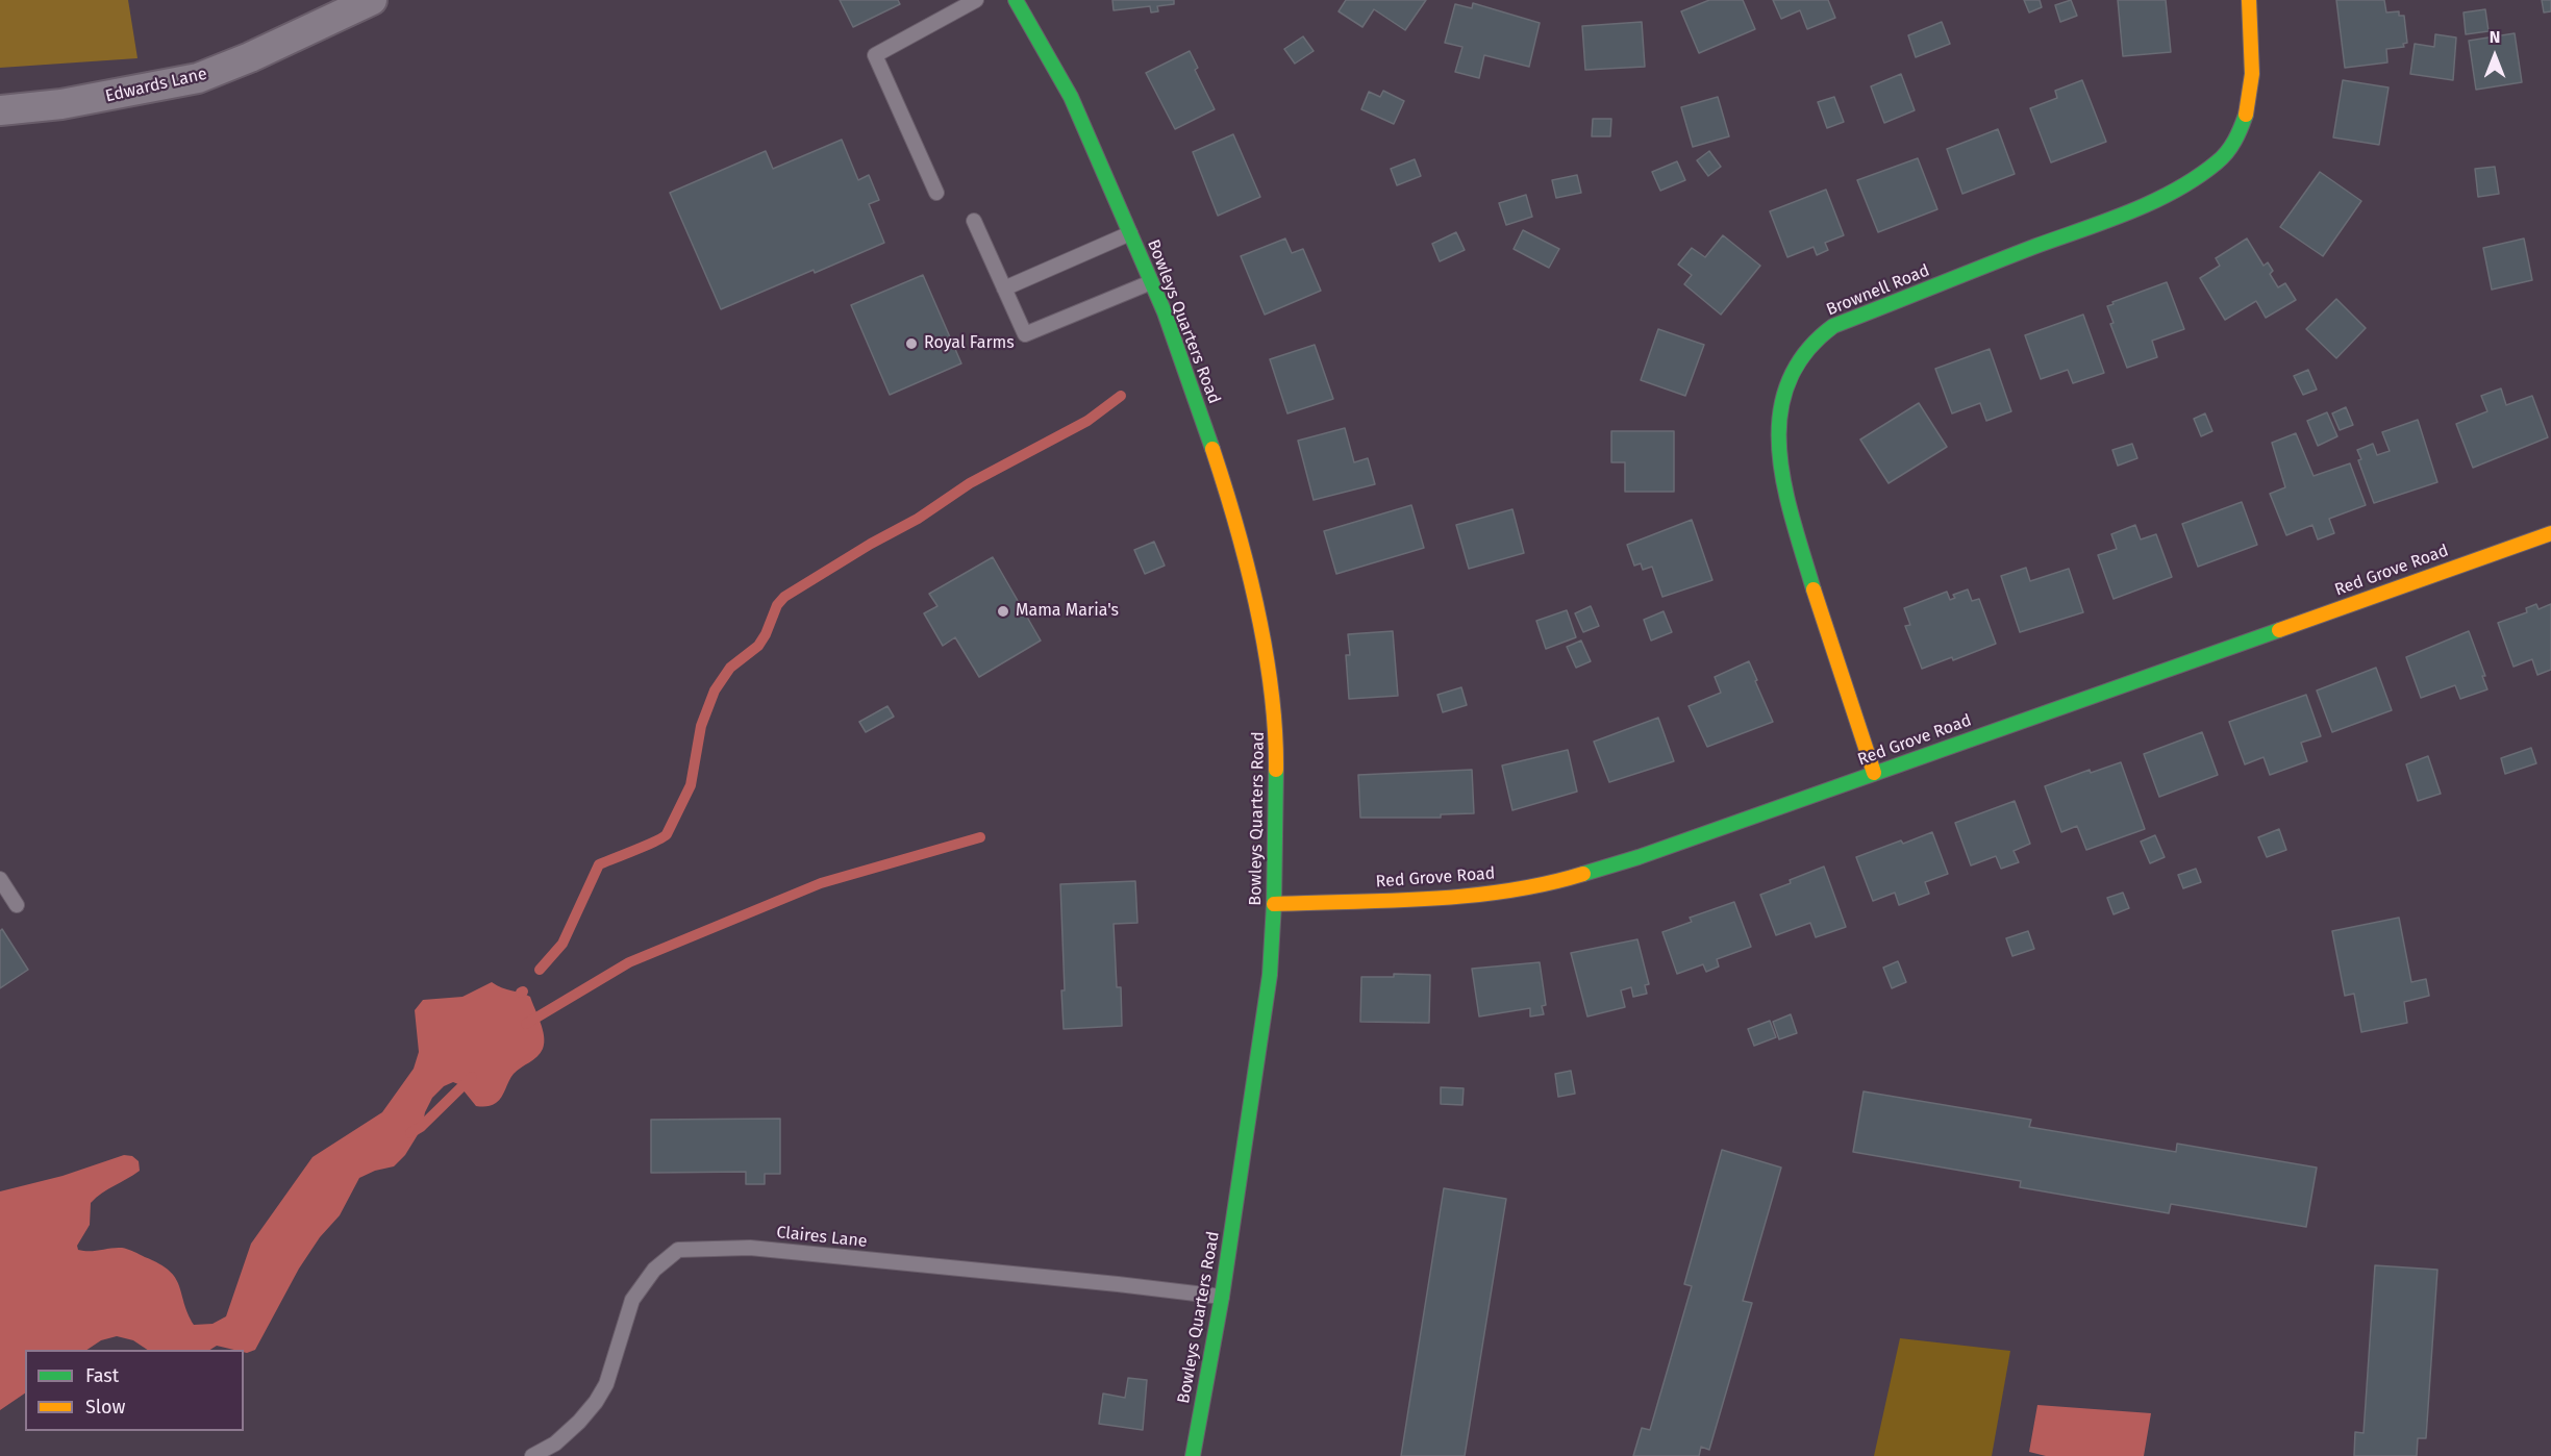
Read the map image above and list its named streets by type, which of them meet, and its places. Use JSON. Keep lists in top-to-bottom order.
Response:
{
  "streets": {
    "street": [
      "Edwards Lane",
      "Brownell Road",
      "Bowleys Quarters Road",
      "Red Grove Road"
    ],
    "lane": ["Claires Lane"]
  },
  "crossings": [
    ["Brownell Road", "Red Grove Road"],
    ["Bowleys Quarters Road", "Red Grove Road"],
    ["Bowleys Quarters Road", "Claires Lane"]
  ],
  "places": ["Royal Farms", "Mama Maria's"],
  "legend": ["Fast", "Slow"],
  "north": "top"
}
